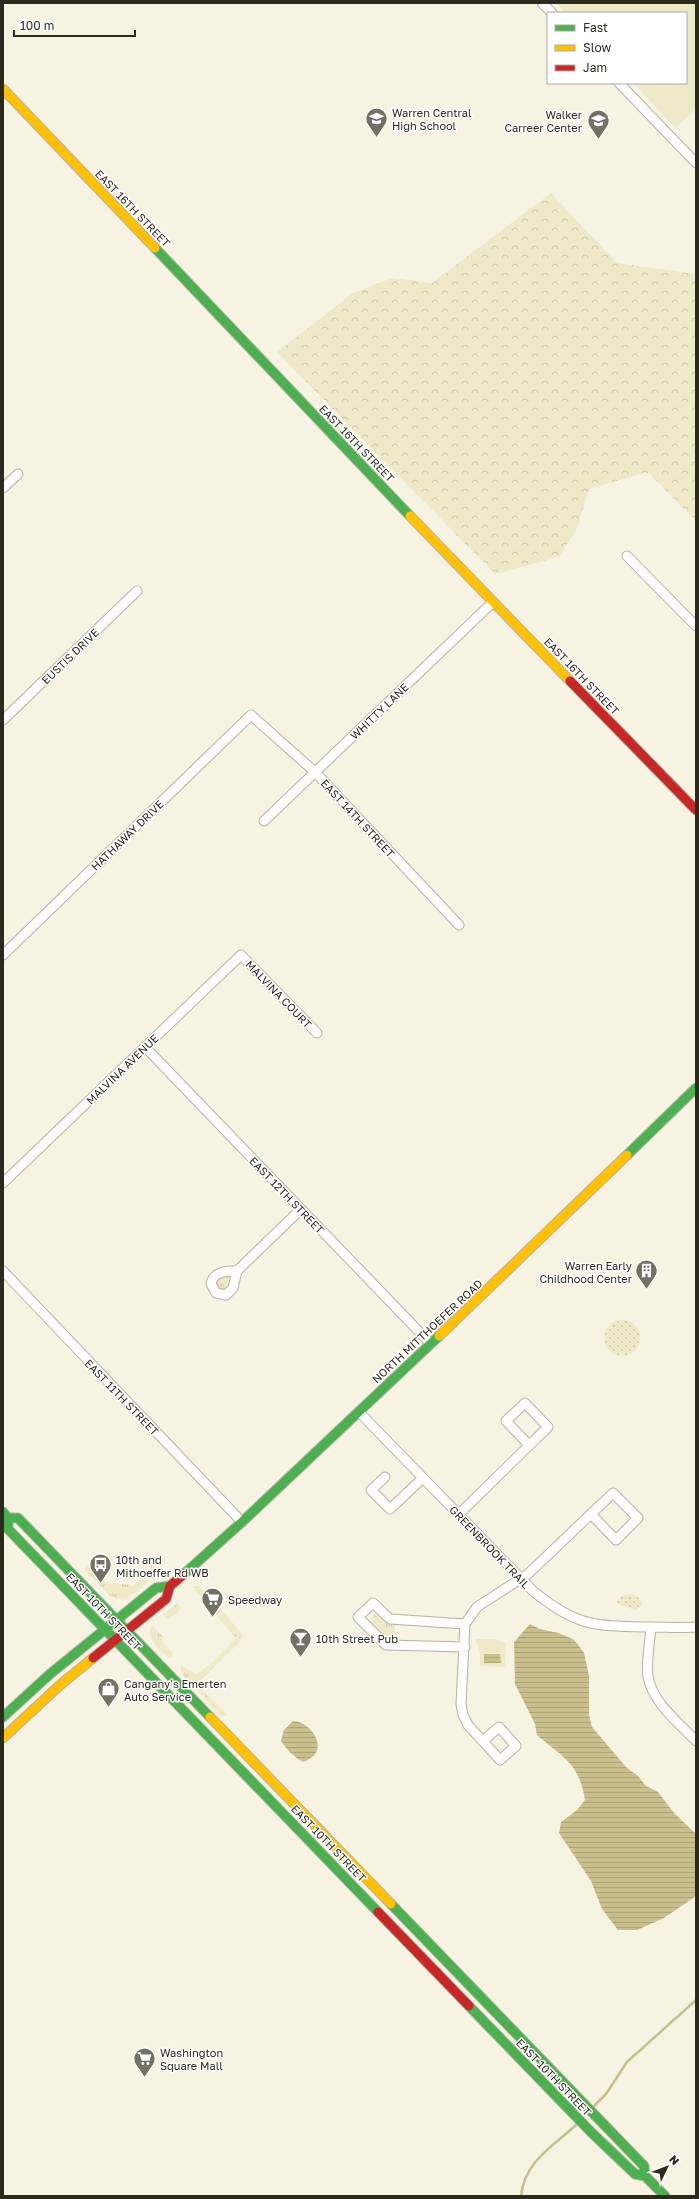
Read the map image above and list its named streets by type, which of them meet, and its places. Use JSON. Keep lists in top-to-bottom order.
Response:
{
  "streets": {
    "main road": ["EAST 16TH STREET", "NORTH MITTHOEFER ROAD", "EAST 10TH STREET"],
    "street": [
      "EUSTIS DRIVE",
      "WHITTY LANE",
      "EAST 14TH STREET",
      "HATHAWAY DRIVE",
      "MALVINA COURT",
      "MALVINA AVENUE",
      "EAST 12TH STREET",
      "EAST 11TH STREET",
      "GREENBROOK TRAIL"
    ]
  },
  "crossings": [
    ["EAST 16TH STREET", "WHITTY LANE"],
    ["WHITTY LANE", "EAST 14TH STREET"],
    ["EAST 14TH STREET", "HATHAWAY DRIVE"],
    ["MALVINA COURT", "MALVINA AVENUE"],
    ["MALVINA AVENUE", "EAST 12TH STREET"],
    ["EAST 12TH STREET", "NORTH MITTHOEFER ROAD"],
    ["NORTH MITTHOEFER ROAD", "EAST 11TH STREET"],
    ["NORTH MITTHOEFER ROAD", "GREENBROOK TRAIL"],
    ["NORTH MITTHOEFER ROAD", "EAST 10TH STREET"]
  ],
  "places": {
    "school or university": ["Warren Central High School", "Walker Carreer Center"],
    "building": ["Warren Early Childhood Center"],
    "bus stop": ["10th and Mithoeffer Rd WB"],
    "supermarket": ["Speedway", "Washington Square Mall"],
    "bar": ["10th Street Pub"],
    "shop": ["Cangany's Emerten Auto Service"]
  },
  "legend": ["Fast", "Slow", "Jam"],
  "scale_bar": "100 m",
  "north": "top right"
}
